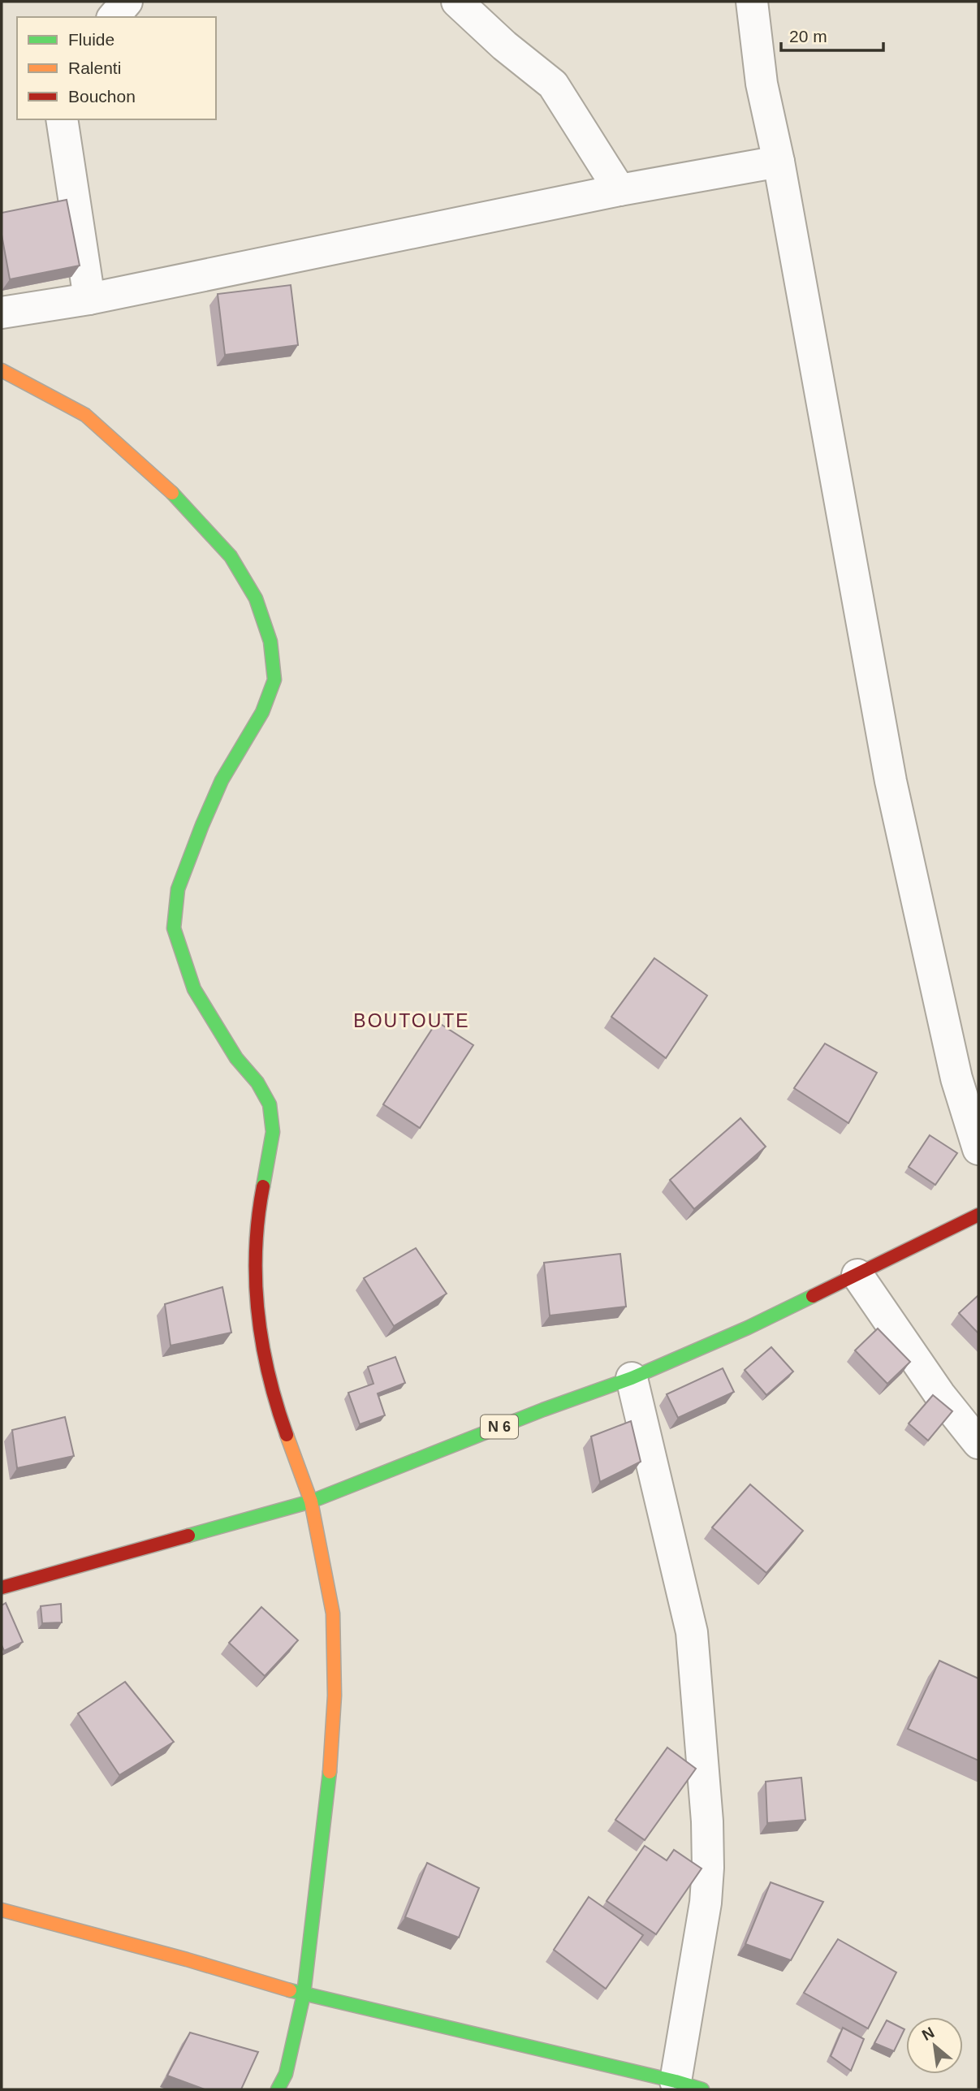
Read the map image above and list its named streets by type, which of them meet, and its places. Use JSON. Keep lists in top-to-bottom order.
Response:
{
  "streets": {
    "street": ["N 6"]
  },
  "districts": ["BOUTOUTE"],
  "legend": ["Fluide", "Ralenti", "Bouchon"],
  "scale_bar": "20 m",
  "north": "top left"
}
